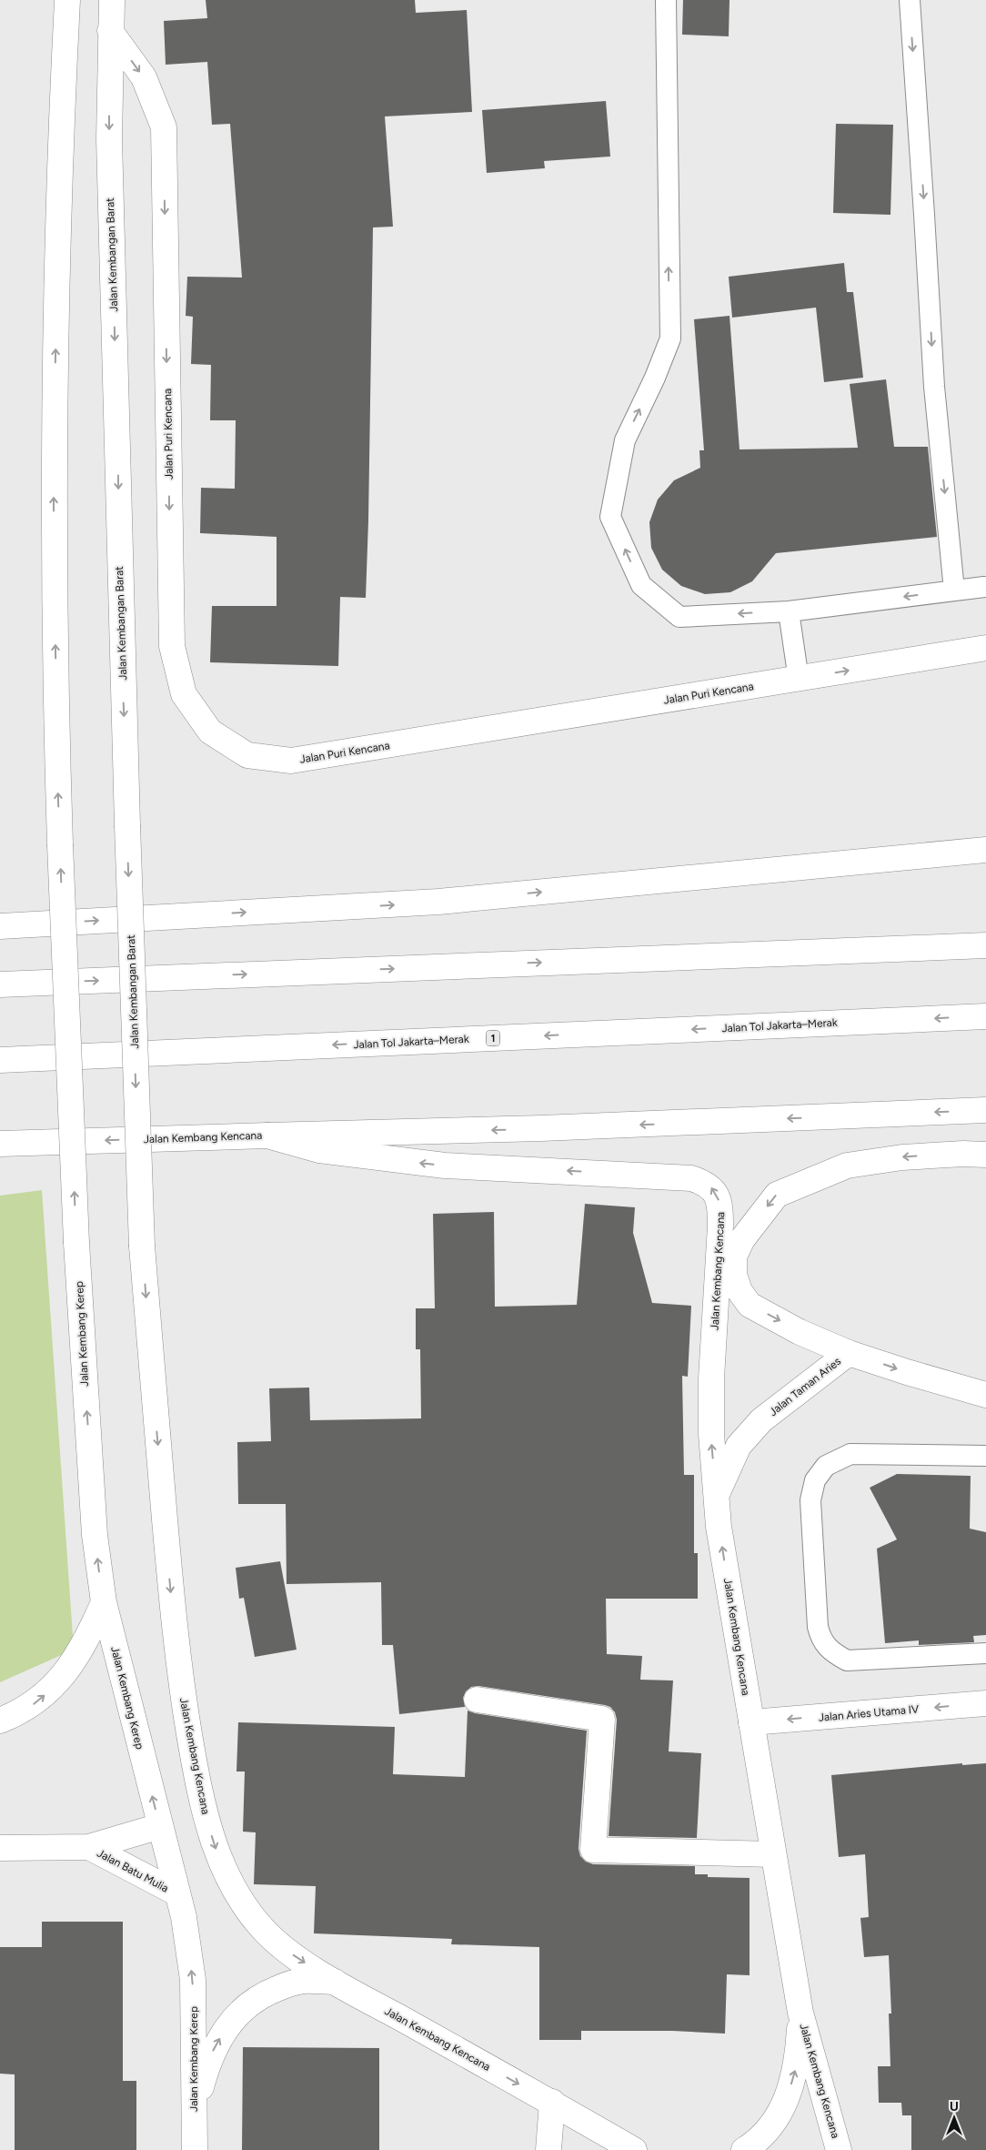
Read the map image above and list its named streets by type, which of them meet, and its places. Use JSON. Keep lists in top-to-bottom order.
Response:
{
  "streets": {
    "main road": [
      "Jalan Kembangan Barat",
      "Jalan Puri Kencana",
      "Jalan Tol Jakarta–Merak",
      "1",
      "Jalan Kembang Kencana",
      "Jalan Kembang Kerep",
      "Jalan Taman Aries",
      "Jalan Aries Utama IV",
      "Jalan Batu Mulia"
    ]
  },
  "crossings": [
    ["Jalan Kembangan Barat", "Jalan Puri Kencana"],
    ["Jalan Kembangan Barat", "Jalan Kembang Kencana"],
    ["Jalan Kembang Kencana", "Jalan Taman Aries"],
    ["Jalan Kembang Kencana", "Jalan Aries Utama IV"],
    ["Jalan Kembang Kerep", "Jalan Batu Mulia"]
  ],
  "one_way": [
    "Jalan Kembangan Barat",
    "Jalan Kembang Kerep",
    "Jalan Taman Aries",
    "Jalan Aries Utama IV"
  ],
  "north": "top"
}
